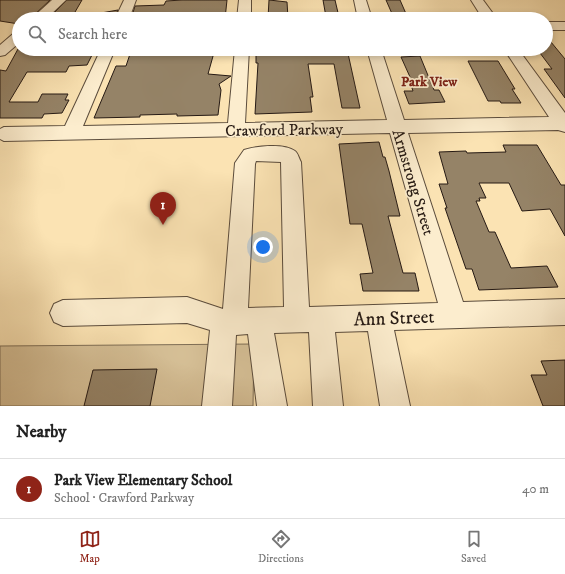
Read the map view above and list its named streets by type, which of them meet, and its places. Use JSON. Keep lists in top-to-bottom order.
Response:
{
  "streets": {
    "street": ["Crawford Parkway", "Armstrong Street", "Ann Street"]
  },
  "crossings": [
    ["Crawford Parkway", "Armstrong Street"],
    ["Armstrong Street", "Ann Street"]
  ],
  "districts": ["Park View"],
  "page": {
    "search": "Search here",
    "pins": "1",
    "heading": "Nearby",
    "list": [
      {
        "mark": "1",
        "name": "Park View Elementary School",
        "note": "School · Crawford Parkway",
        "value": "40 m"
      }
    ],
    "nav": ["Map", "Directions", "Saved"]
  }
}
